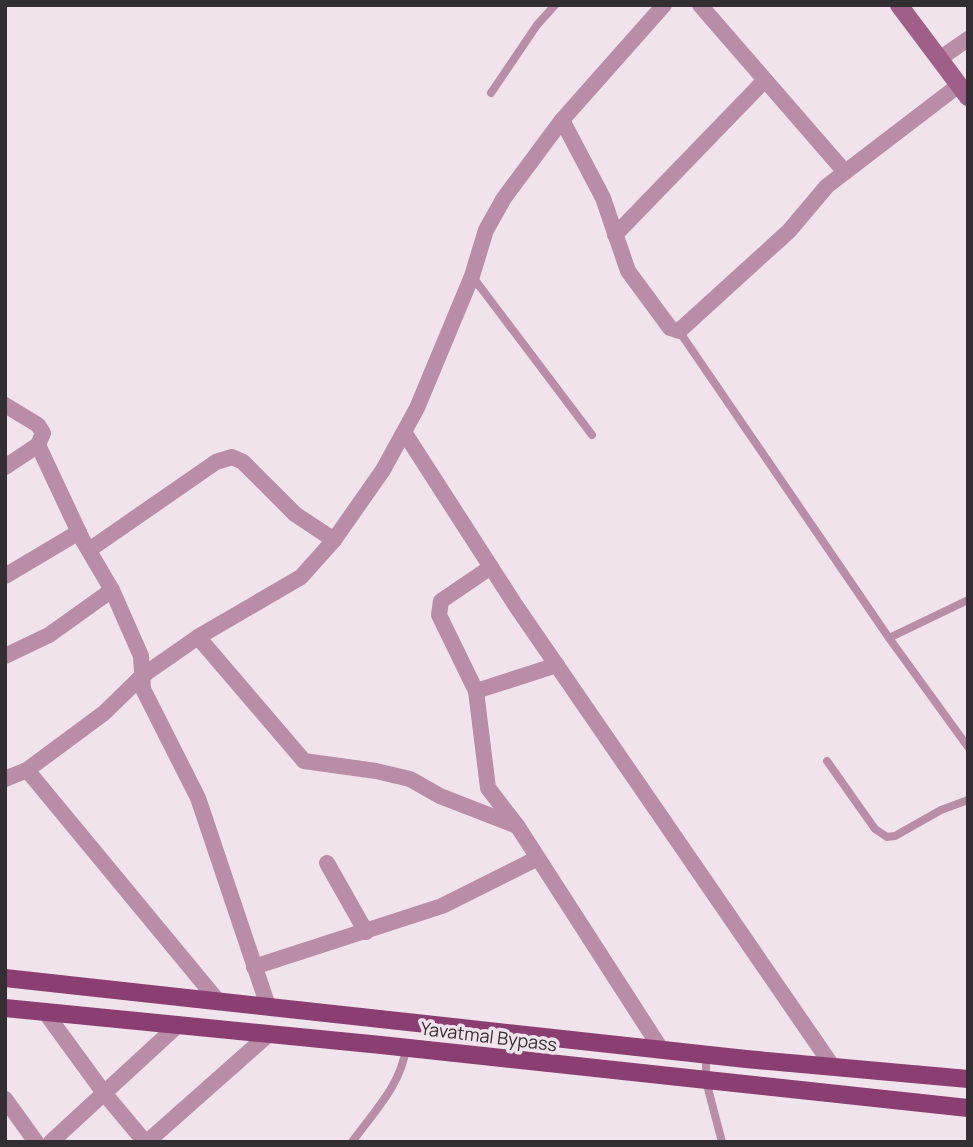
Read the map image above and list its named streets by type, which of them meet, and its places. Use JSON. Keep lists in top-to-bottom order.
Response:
{
  "streets": {
    "main road": ["Yavatmal Bypass"]
  }
}
